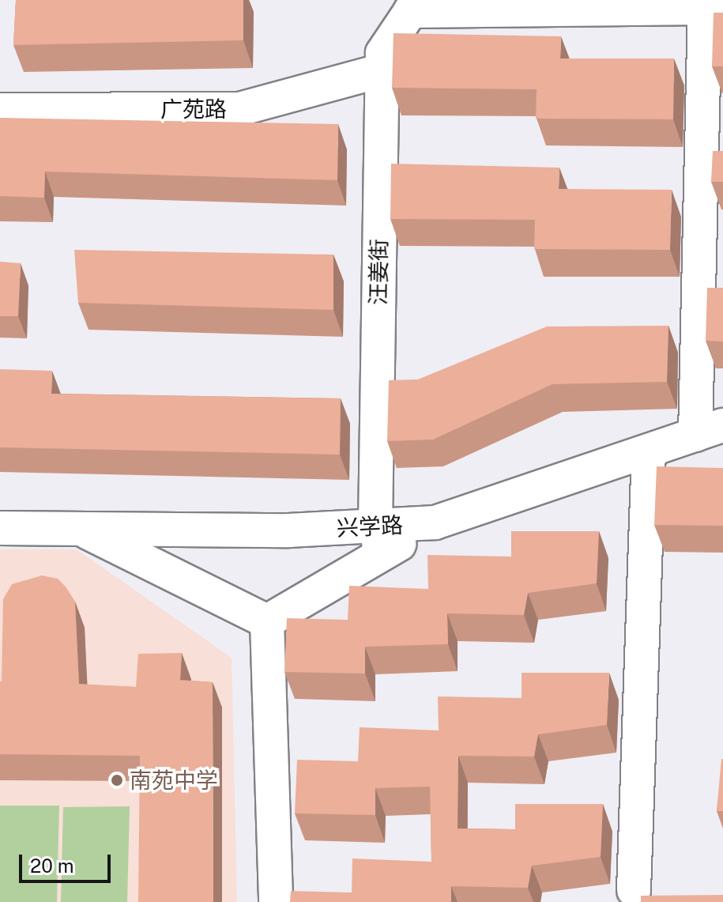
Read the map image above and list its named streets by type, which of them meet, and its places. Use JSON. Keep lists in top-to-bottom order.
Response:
{
  "streets": {
    "street": ["广苑路", "汪姜街", "兴学路"]
  },
  "crossings": [
    ["广苑路", "汪姜街"],
    ["汪姜街", "兴学路"]
  ],
  "places": ["南苑中学"],
  "scale_bar": "20 m"
}
